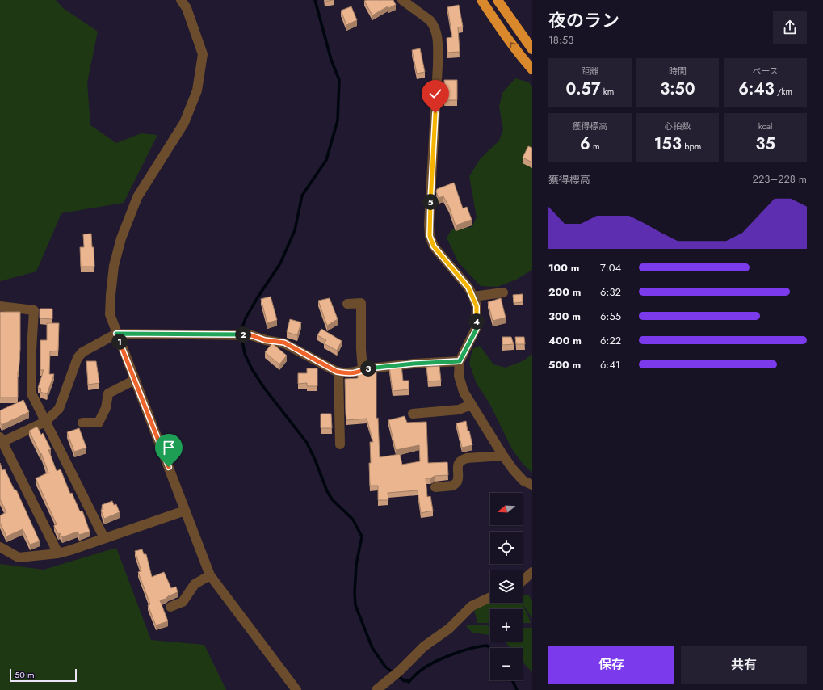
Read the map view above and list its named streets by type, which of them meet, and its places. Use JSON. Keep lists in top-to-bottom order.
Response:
{
  "scale_bar": "50 m",
  "north": "left",
  "page": {
    "heading": ["夜のラン", "18:53"],
    "stats": [
      ["距離", "0.57 km"],
      ["時間", "3:50"],
      ["ペース", "6:43 /km"],
      ["獲得標高", "6 m"],
      ["心拍数", "153 bpm"],
      ["kcal", "35"]
    ],
    "chart": ["獲得標高", "223–228 m"],
    "pins": [
      "5",
      "4",
      "2",
      "1",
      "3"
    ],
    "list": [
      {
        "name": "100 m",
        "note": "7:04"
      },
      {
        "name": "200 m",
        "note": "6:32"
      },
      {
        "name": "300 m",
        "note": "6:55"
      },
      {
        "name": "400 m",
        "note": "6:22"
      },
      {
        "name": "500 m",
        "note": "6:41"
      }
    ],
    "map_buttons": ["+", "−"],
    "buttons": ["保存", "共有"],
    "scale": "50 m"
  }
}
